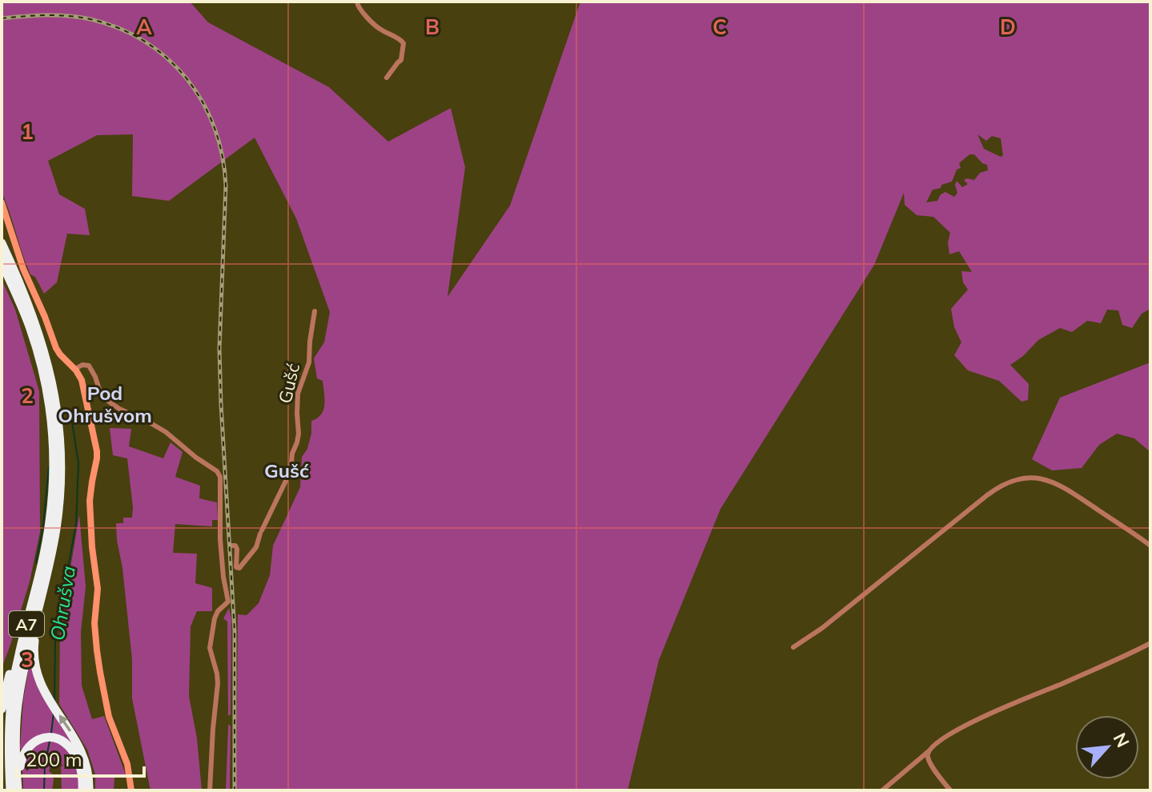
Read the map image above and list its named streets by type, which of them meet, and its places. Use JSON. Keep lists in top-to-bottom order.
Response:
{
  "streets": {
    "highway": ["A7"],
    "street": ["Gušć"]
  },
  "districts": ["Pod Ohrušvom", "Gušć"],
  "water": ["Ohrušva"],
  "scale_bar": "200 m",
  "north": "top right",
  "grid": {
    "columns": [
      "A",
      "B",
      "C",
      "D"
    ],
    "rows": ["1", "2", "3"]
  }
}
